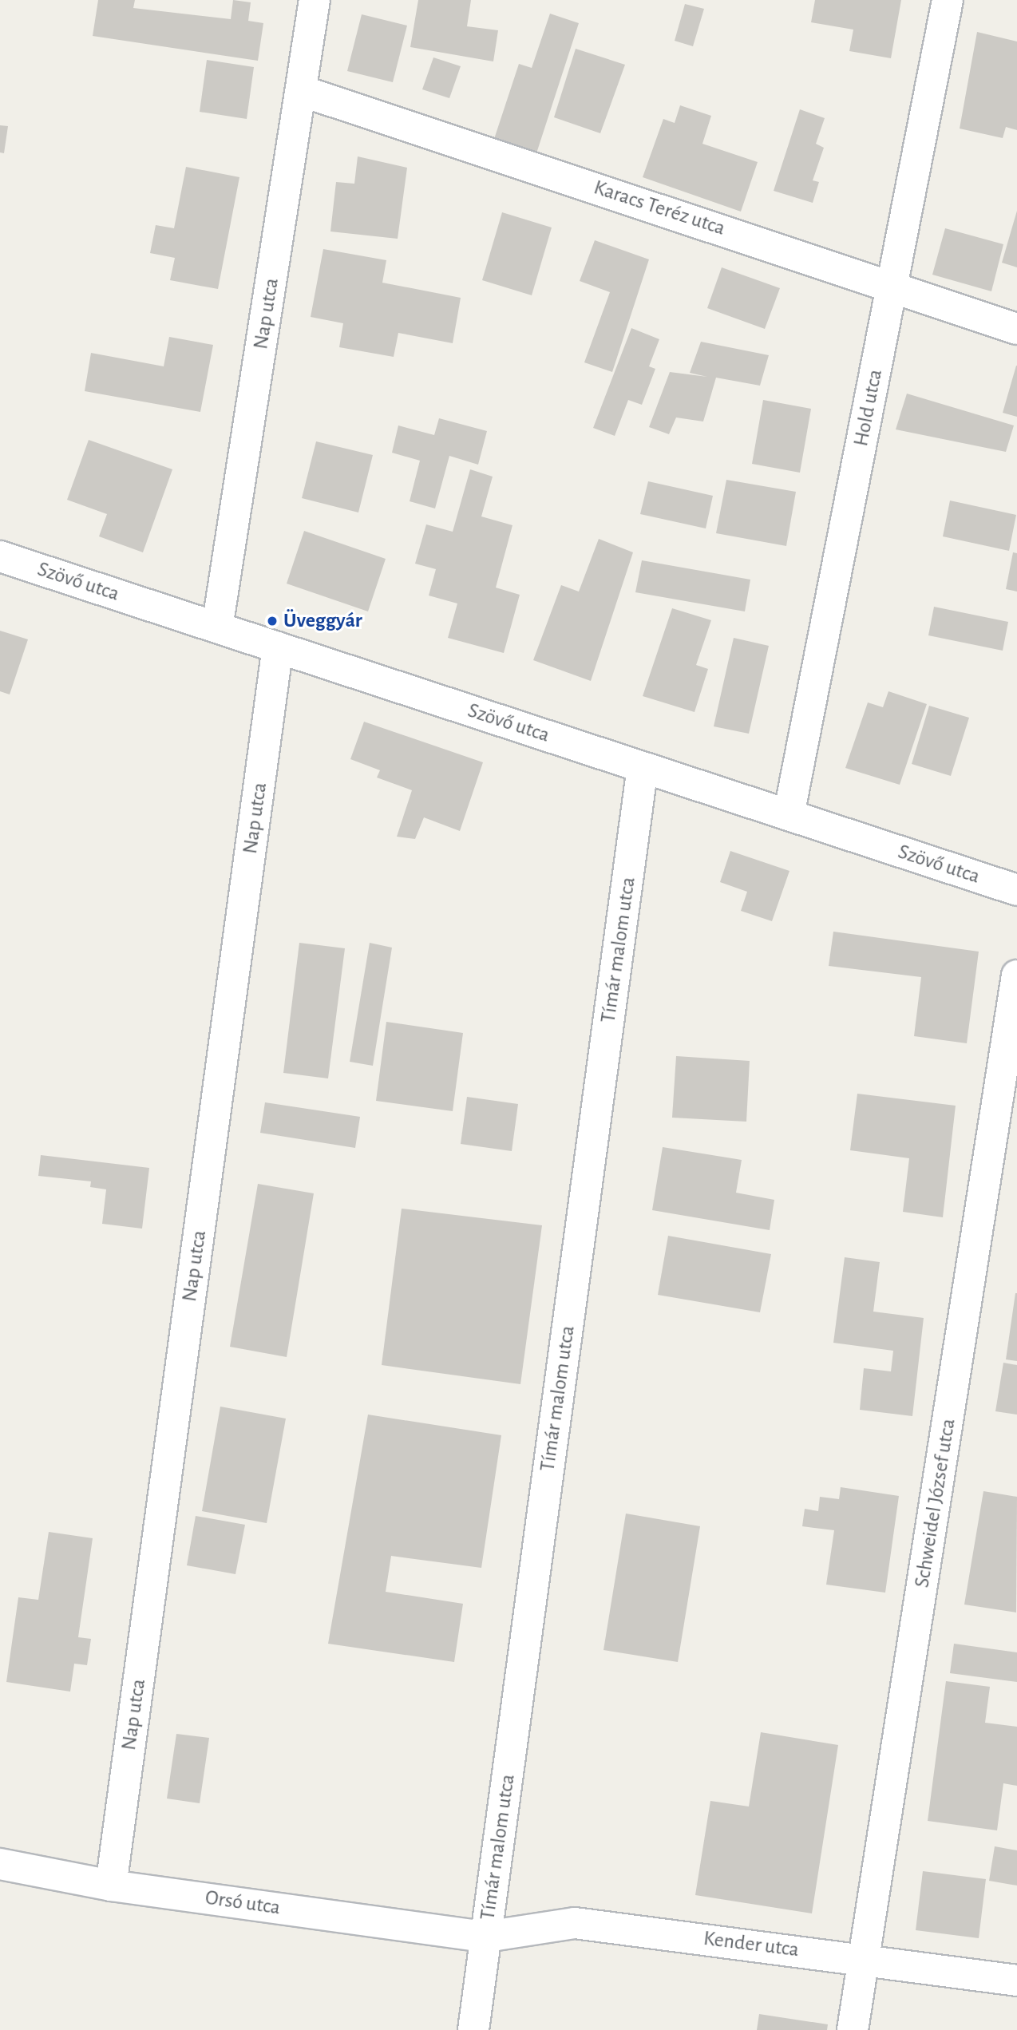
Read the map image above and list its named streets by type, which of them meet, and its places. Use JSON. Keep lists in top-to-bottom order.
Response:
{
  "streets": {
    "street": [
      "Karacs Teréz utca",
      "Nap utca",
      "Hold utca",
      "Szövő utca",
      "Tímár malom utca",
      "Schweidel József utca",
      "Orsó utca",
      "Kender utca"
    ]
  },
  "crossings": [
    ["Karacs Teréz utca", "Nap utca"],
    ["Karacs Teréz utca", "Hold utca"],
    ["Nap utca", "Szövő utca"],
    ["Nap utca", "Orsó utca"],
    ["Hold utca", "Szövő utca"],
    ["Szövő utca", "Tímár malom utca"],
    ["Tímár malom utca", "Orsó utca"],
    ["Tímár malom utca", "Kender utca"],
    ["Schweidel József utca", "Kender utca"],
    ["Orsó utca", "Kender utca"]
  ],
  "places": ["Üveggyár"]
}
